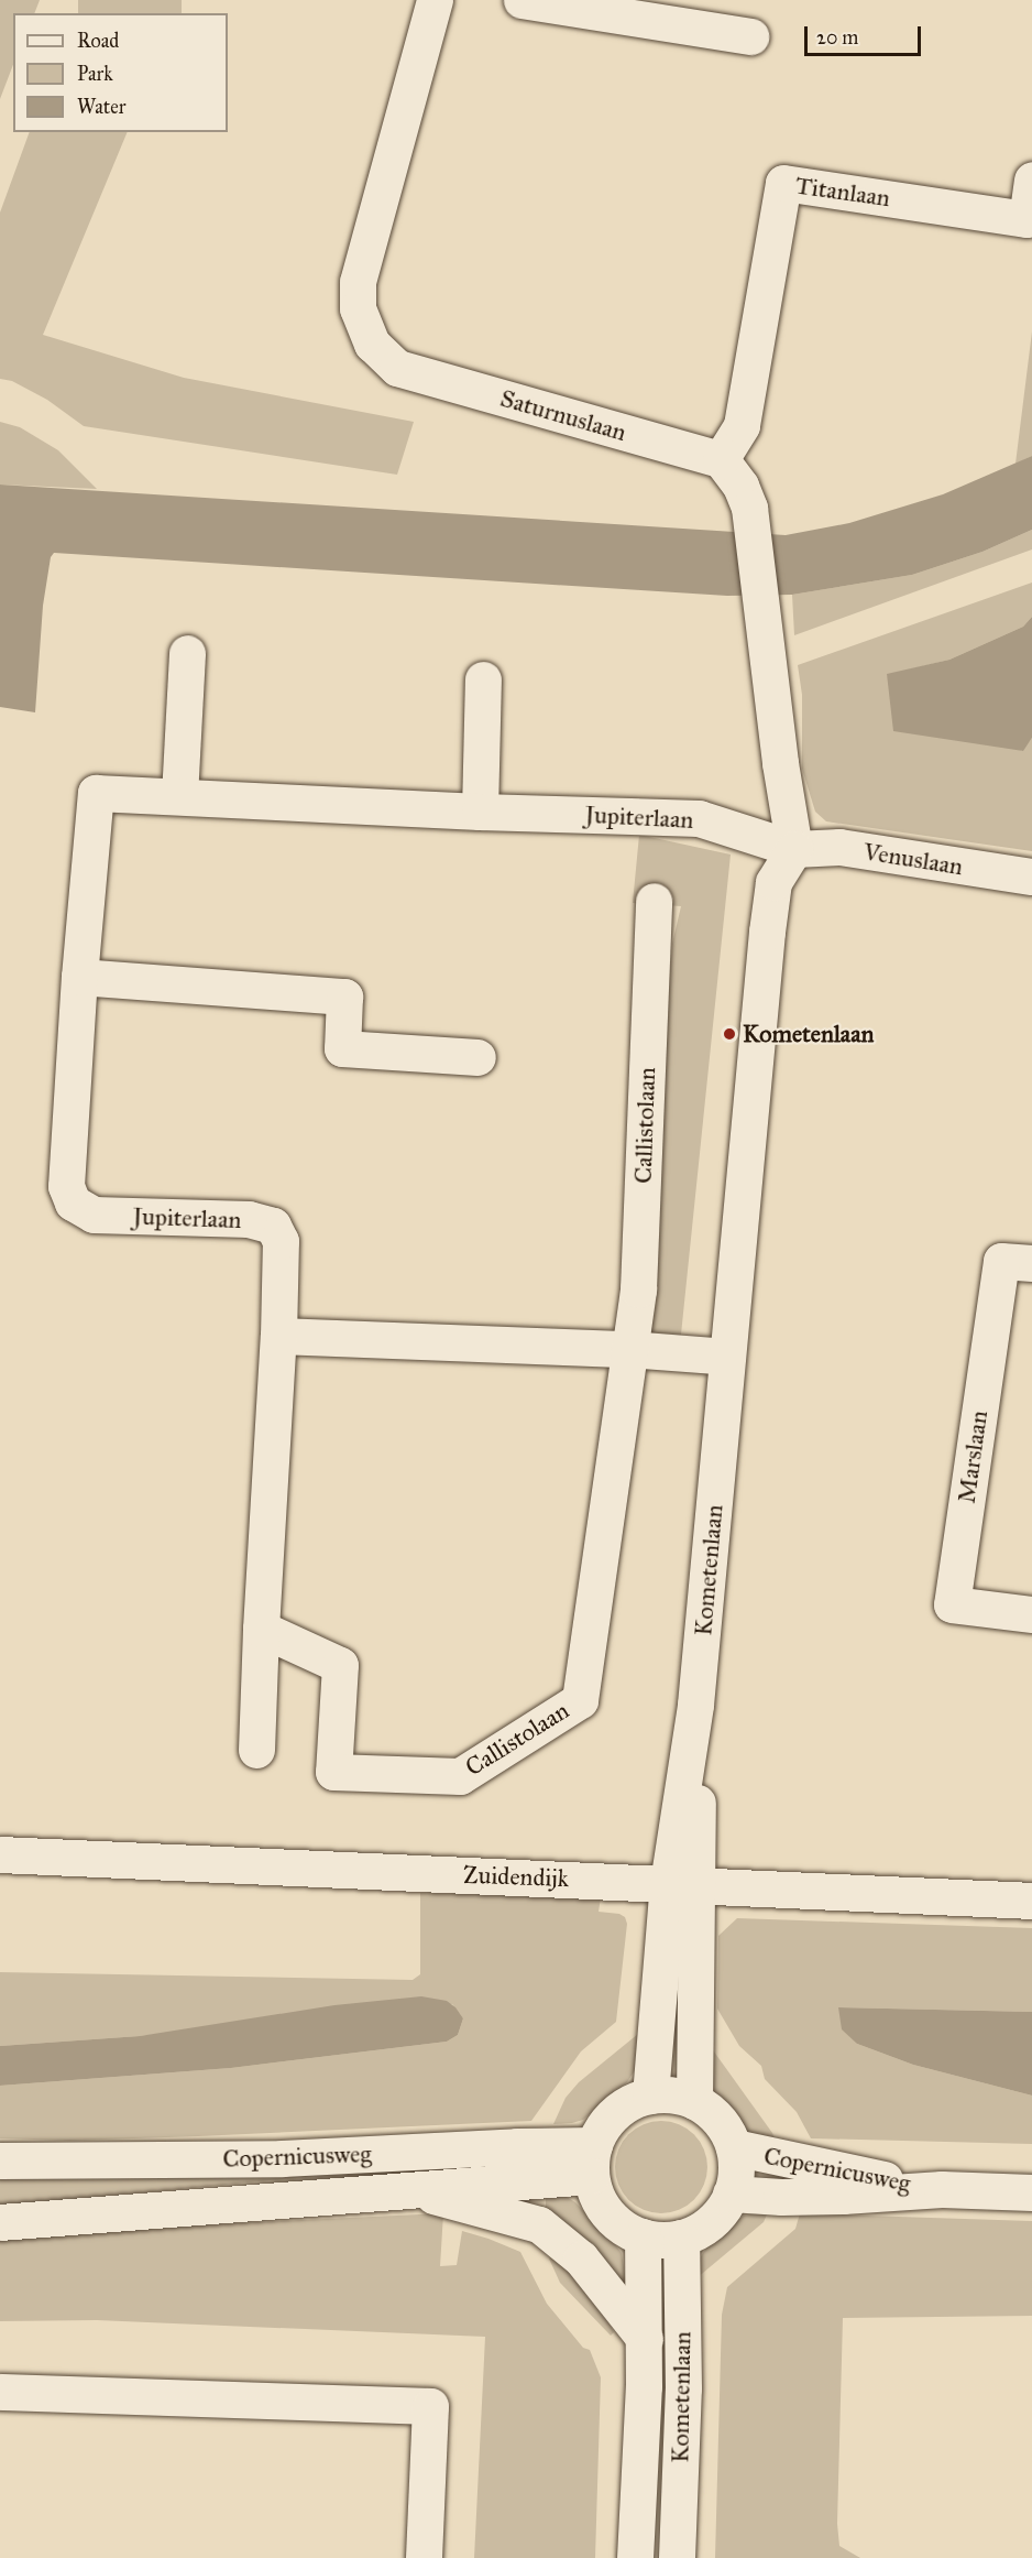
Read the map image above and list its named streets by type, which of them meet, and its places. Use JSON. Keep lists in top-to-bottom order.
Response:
{
  "streets": {
    "street": [
      "Titanlaan",
      "Saturnuslaan",
      "Jupiterlaan",
      "Venuslaan",
      "Callistolaan",
      "Marslaan",
      "Kometenlaan",
      "Zuidendijk",
      "Copernicusweg"
    ]
  },
  "crossings": [
    ["Titanlaan", "Saturnuslaan"],
    ["Jupiterlaan", "Venuslaan"],
    ["Jupiterlaan", "Callistolaan"],
    ["Jupiterlaan", "Kometenlaan"],
    ["Venuslaan", "Kometenlaan"],
    ["Kometenlaan", "Zuidendijk"],
    ["Kometenlaan", "Copernicusweg"]
  ],
  "places": ["Kometenlaan"],
  "legend": ["Road", "Park", "Water"],
  "scale_bar": "20 m"
}
